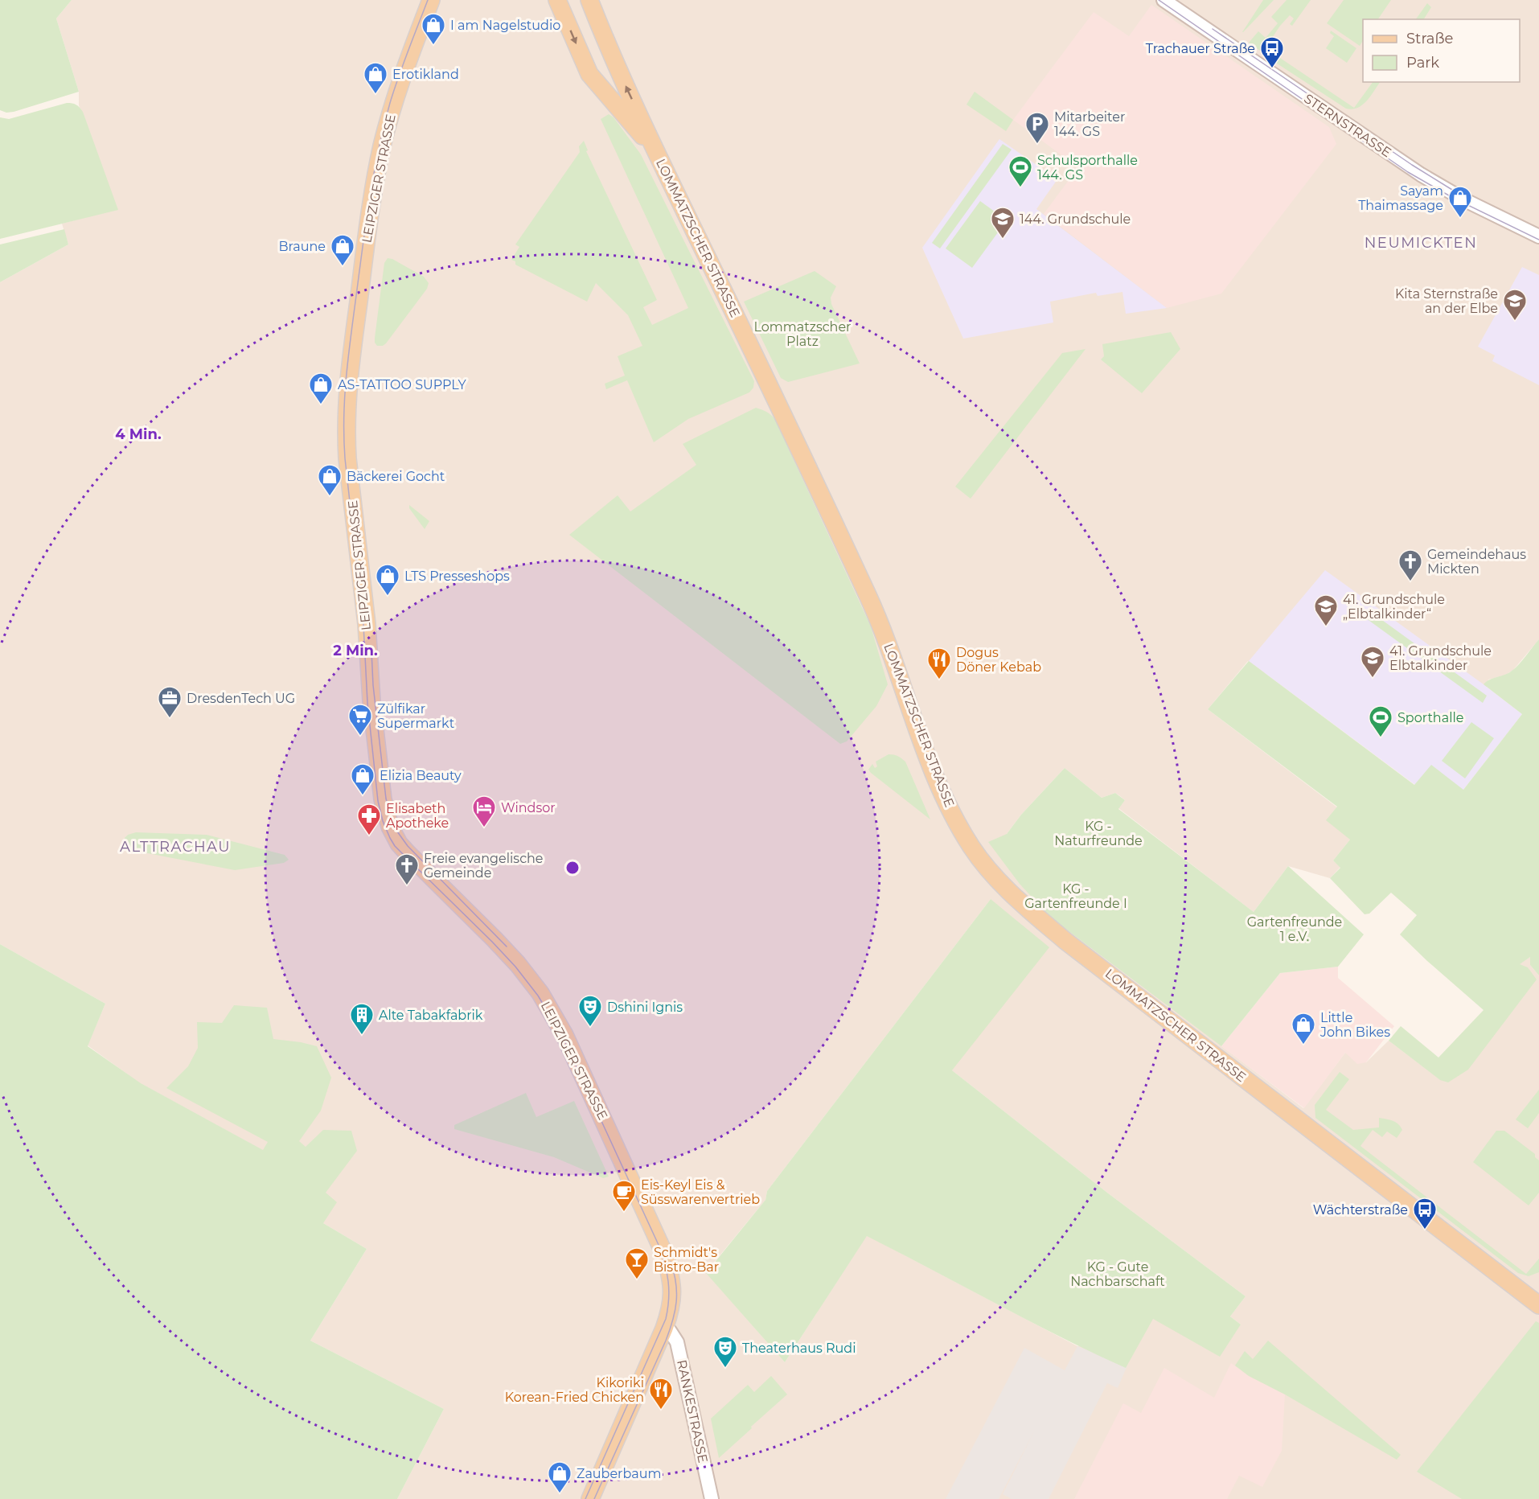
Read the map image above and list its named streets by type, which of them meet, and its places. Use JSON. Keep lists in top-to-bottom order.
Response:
{
  "streets": {
    "main road": ["LEIPZIGER STRASSE", "LOMMATZSCHER STRASSE"],
    "street": ["STERNSTRASSE", "RANKESTRASSE"]
  },
  "crossings": [
    ["LEIPZIGER STRASSE", "RANKESTRASSE"]
  ],
  "districts": ["NEUMICKTEN", "ALTTRACHAU"],
  "parks": [
    "Lommatzscher Platz",
    "KG - Naturfreunde",
    "KG - Gartenfreunde I",
    "Gartenfreunde 1 e.V.",
    "KG - Gute Nachbarschaft"
  ],
  "places": {
    "shop": [
      "I am Nagelstudio",
      "Erotikland",
      "Sayam Thaimassage",
      "Braune",
      "AS-TATTOO SUPPLY",
      "Bäckerei Gocht",
      "LTS Presseshops",
      "Elizia Beauty",
      "Little John Bikes",
      "Zauberbaum"
    ],
    "bus stop": ["Trachauer Straße", "Wächterstraße"],
    "parking": ["Mitarbeiter 144. GS"],
    "sports": ["Schulsporthalle 144. GS", "Sporthalle"],
    "school or university": [
      "144. Grundschule",
      "Kita Sternstraße an der Elbe",
      "41. Grundschule „Elbtalkinder“",
      "41. Grundschule Elbtalkinder"
    ],
    "church": ["Gemeindehaus Mickten", "Freie evangelische Gemeinde"],
    "restaurant": ["Dogus Döner Kebab", "Kikoriki Korean-Fried Chicken"],
    "office": ["DresdenTech UG"],
    "supermarket": ["Zülfikar Supermarkt"],
    "hotel": ["Windsor"],
    "pharmacy": ["Elisabeth Apotheke"],
    "theatre": ["Dshini Ignis", "Theaterhaus Rudi"],
    "building": ["Alte Tabakfabrik"],
    "cafe": ["Eis-Keyl Eis & Süsswarenvertrieb"],
    "bar": ["Schmidt's Bistro-Bar"]
  },
  "legend": ["Straße", "Park"],
  "rings": ["4 Min.", "2 Min."]
}
